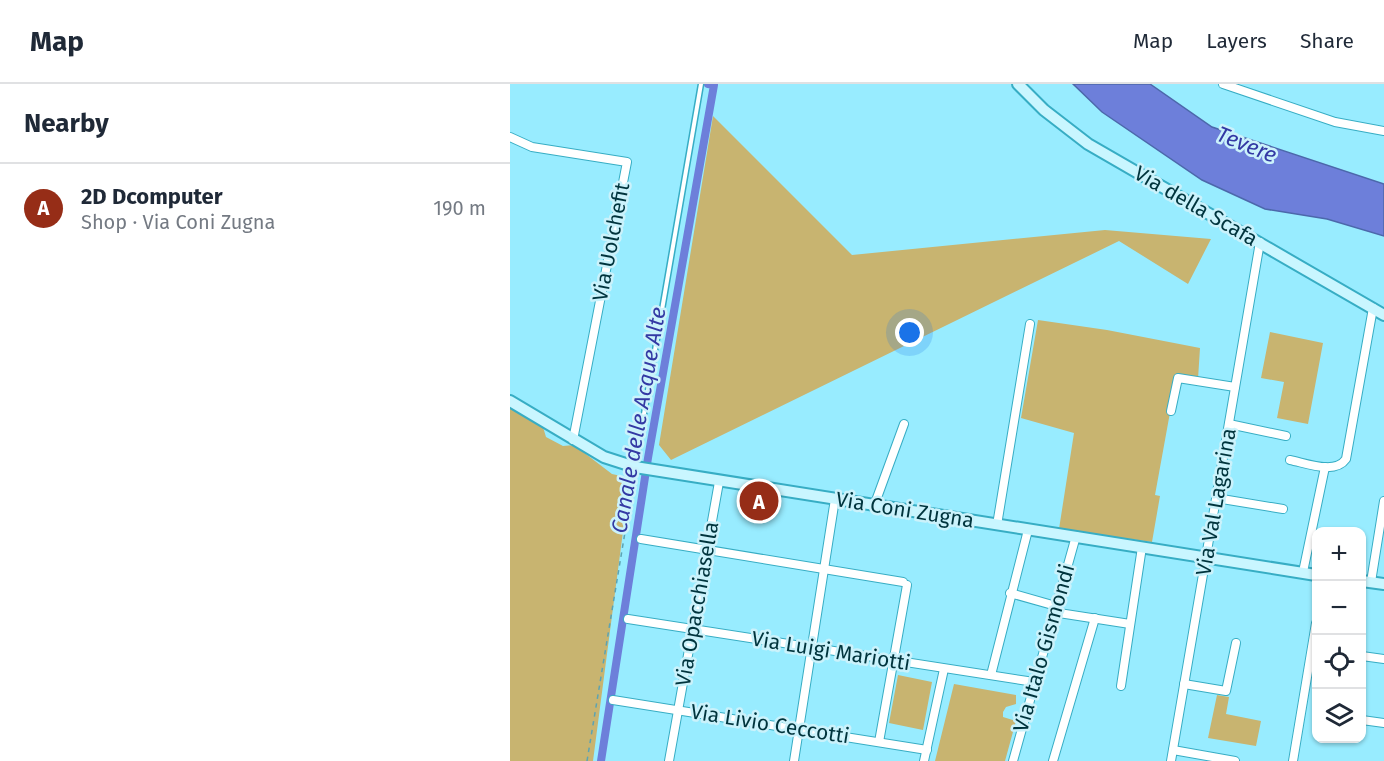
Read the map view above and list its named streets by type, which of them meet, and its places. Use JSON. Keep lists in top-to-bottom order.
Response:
{
  "streets": {
    "street": [
      "Via della Scafa",
      "Via Uolchefit",
      "Via Val Lagarina",
      "Via Coni Zugna",
      "Via Opacchiasella",
      "Via Italo Gismondi",
      "Via Luigi Mariotti",
      "Via Livio Ceccotti"
    ]
  },
  "crossings": [
    ["Via della Scafa", "Via Val Lagarina"],
    ["Via Uolchefit", "Via Coni Zugna"],
    ["Via Val Lagarina", "Via Coni Zugna"],
    ["Via Coni Zugna", "Via Opacchiasella"],
    ["Via Coni Zugna", "Via Italo Gismondi"],
    ["Via Opacchiasella", "Via Luigi Mariotti"],
    ["Via Opacchiasella", "Via Livio Ceccotti"],
    ["Via Italo Gismondi", "Via Luigi Mariotti"]
  ],
  "water": ["Tevere", "Canale delle Acque Alte"],
  "page": {
    "header": "Map",
    "nav": ["Map", "Layers", "Share"],
    "heading": "Nearby",
    "list": [
      {
        "mark": "A",
        "name": "2D Dcomputer",
        "note": "Shop · Via Coni Zugna",
        "value": "190 m"
      }
    ],
    "pins": "A",
    "map_buttons": ["+", "−"]
  }
}
